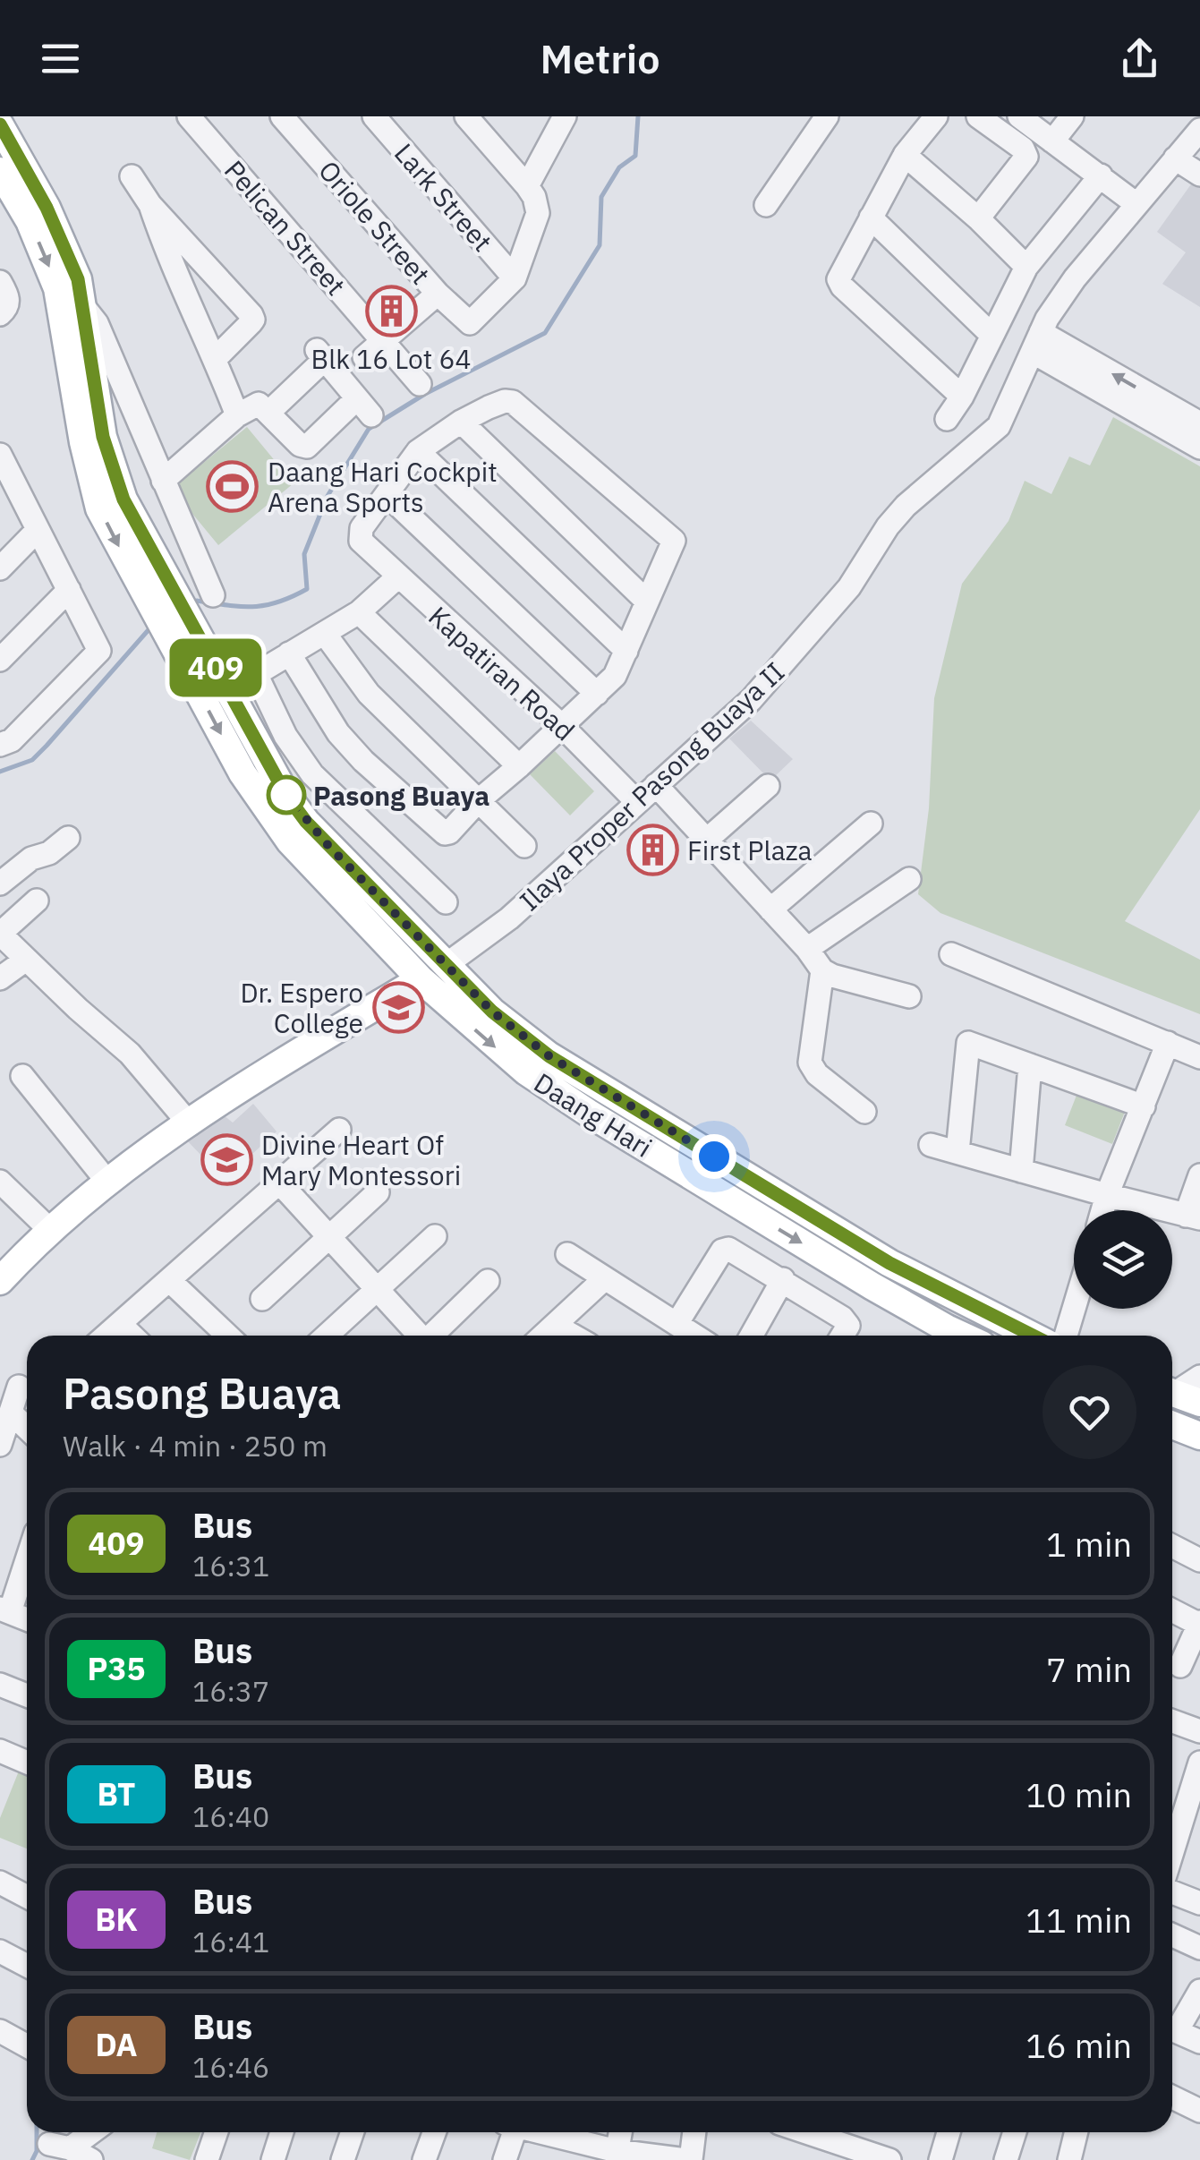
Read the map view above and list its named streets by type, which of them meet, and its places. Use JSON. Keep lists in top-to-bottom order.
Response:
{
  "streets": {
    "main road": ["Daang Hari"],
    "street": [
      "Lark Street",
      "Oriole Street",
      "Pelican Street",
      "Kapatiran Road",
      "Ilaya Proper Pasong Buaya II"
    ]
  },
  "crossings": [
    ["Lark Street", "Oriole Street"],
    ["Kapatiran Road", "Ilaya Proper Pasong Buaya II"],
    ["Ilaya Proper Pasong Buaya II", "Daang Hari"]
  ],
  "places": {
    "building": ["Blk 16 Lot 64", "First Plaza"],
    "sports": ["Daang Hari Cockpit Arena Sports"],
    "other": ["Pasong Buaya"],
    "school or university": ["Dr. Espero College", "Divine Heart Of Mary Montessori"]
  },
  "lines": ["bus line 409"],
  "page": {
    "header": "Metrio",
    "on_map": "409",
    "heading": ["Pasong Buaya", "Walk · 4 min · 250 m"],
    "list": [
      {
        "mark": "409",
        "name": "Bus",
        "note": "16:31",
        "value": "1 min"
      },
      {
        "mark": "P35",
        "name": "Bus",
        "note": "16:37",
        "value": "7 min"
      },
      {
        "mark": "BT",
        "name": "Bus",
        "note": "16:40",
        "value": "10 min"
      },
      {
        "mark": "BK",
        "name": "Bus",
        "note": "16:41",
        "value": "11 min"
      },
      {
        "mark": "DA",
        "name": "Bus",
        "note": "16:46",
        "value": "16 min"
      }
    ]
  }
}
